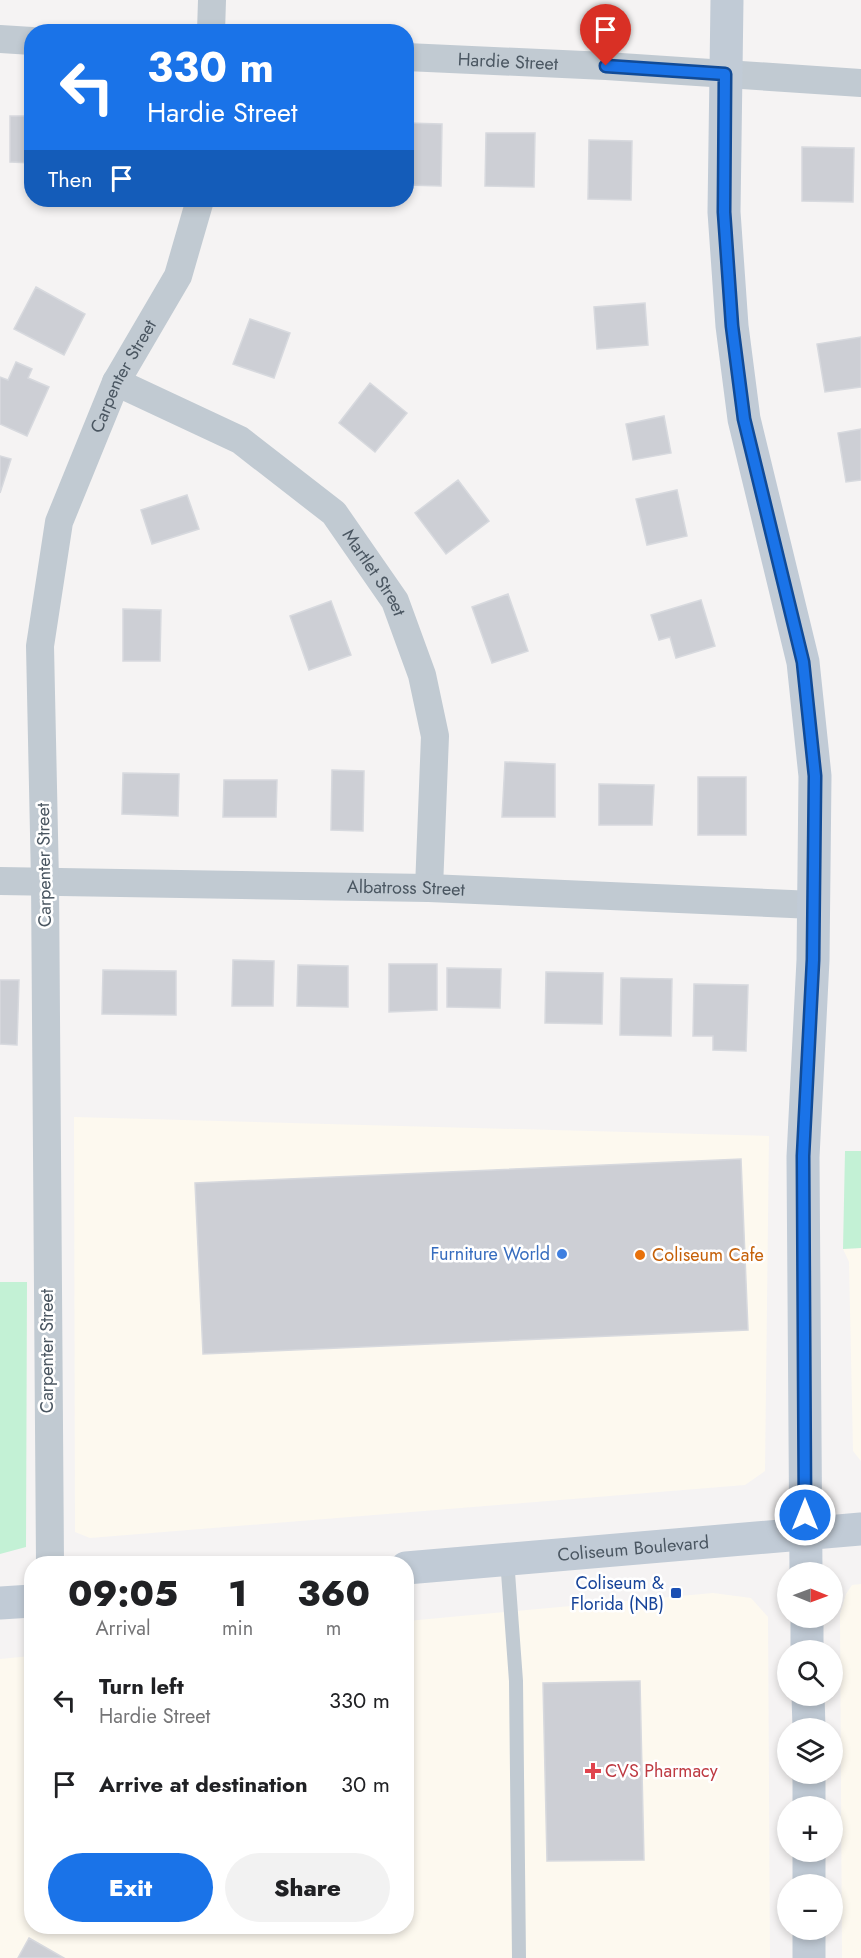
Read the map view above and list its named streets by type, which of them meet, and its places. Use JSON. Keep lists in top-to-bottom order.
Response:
{
  "streets": {
    "main road": ["Coliseum Boulevard"],
    "street": [
      "Hardie Street",
      "Carpenter Street",
      "Martlet Street",
      "Albatross Street"
    ]
  },
  "crossings": [
    ["Carpenter Street", "Martlet Street"],
    ["Carpenter Street", "Albatross Street"],
    ["Martlet Street", "Albatross Street"]
  ],
  "places": {
    "other": ["Furniture World", "Coliseum Cafe"],
    "transit": ["Coliseum & Florida (NB)"],
    "health": ["CVS Pharmacy"]
  },
  "north": "right",
  "page": {
    "turn": ["330 m", "Hardie Street"],
    "then": "Then",
    "eta": [
      "09:05",
      "Arrival",
      "1",
      "min",
      "360",
      "m"
    ],
    "map_buttons": ["+", "−"],
    "list": [
      {
        "name": "Turn left",
        "note": "Hardie Street",
        "value": "330 m"
      },
      {
        "name": "Arrive at destination",
        "value": "30 m"
      }
    ],
    "buttons": ["Exit", "Share"]
  }
}
